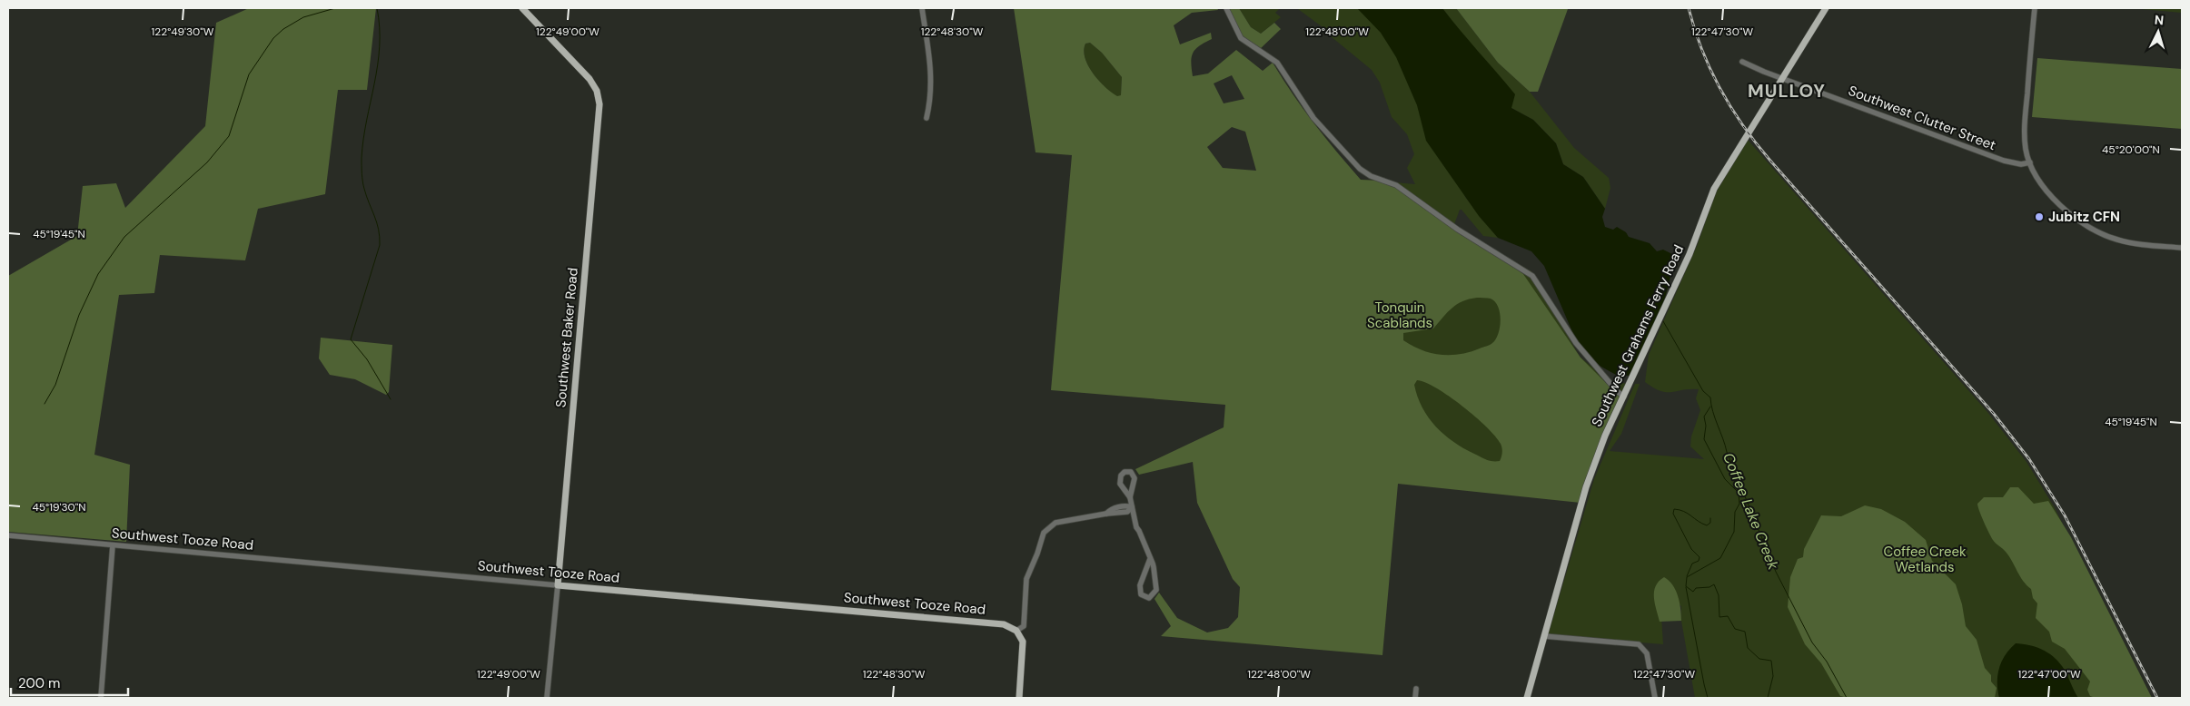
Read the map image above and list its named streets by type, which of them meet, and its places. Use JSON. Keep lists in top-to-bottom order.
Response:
{
  "streets": {
    "main road": ["Southwest Grahams Ferry Road", "Southwest Baker Road", "Southwest Tooze Road"],
    "street": ["Southwest Clutter Street"]
  },
  "crossings": [
    ["Southwest Clutter Street", "Southwest Grahams Ferry Road"],
    ["Southwest Baker Road", "Southwest Tooze Road"]
  ],
  "districts": ["MULLOY"],
  "water": ["Coffee Lake Creek"],
  "parks": ["Tonquin Scablands", "Coffee Creek Wetlands"],
  "places": ["Jubitz CFN"],
  "scale_bar": "200 m",
  "north": "top",
  "coordinates": [
    "122°49'30\"W",
    "122°49'00\"W",
    "122°48'30\"W",
    "122°48'00\"W",
    "122°47'30\"W",
    "45°20'00\"N",
    "45°19'45\"N",
    "45°19'30\"N",
    "122°47'00\"W"
  ]
}
